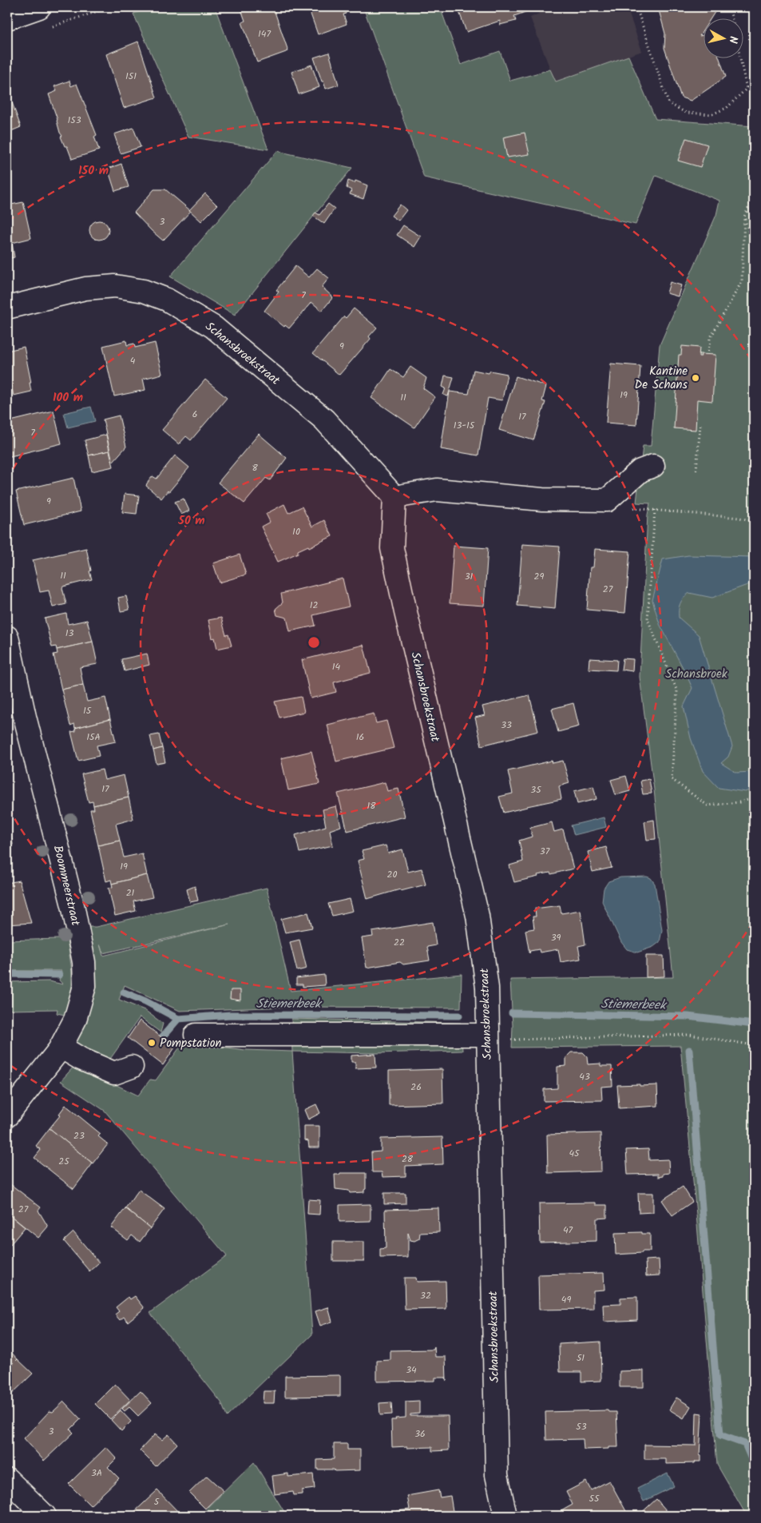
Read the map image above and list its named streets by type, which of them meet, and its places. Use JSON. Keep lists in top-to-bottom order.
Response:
{
  "streets": {
    "street": ["Schansbroekstraat", "Boommeerstraat"]
  },
  "water": ["Stiemerbeek"],
  "parks": ["Schansbroek"],
  "places": ["Kantine De Schans", "Pompstation"],
  "house_numbers": [
    "147",
    "151",
    "153",
    "3",
    "7",
    "9",
    "4",
    "19",
    "11",
    "6",
    "17",
    "13-15",
    "7",
    "8",
    "9",
    "10",
    "11",
    "31",
    "29",
    "27",
    "12",
    "13",
    "14",
    "15",
    "33",
    "15A",
    "16",
    "17",
    "35",
    "18",
    "37",
    "19",
    "20",
    "21",
    "39",
    "22",
    "43",
    "26",
    "23",
    "45",
    "28",
    "25",
    "27",
    "47",
    "32",
    "49",
    "51",
    "34",
    "53",
    "3",
    "36",
    "3A",
    "55",
    "5"
  ],
  "north": "right",
  "rings": ["150 m", "100 m", "50 m"]
}
